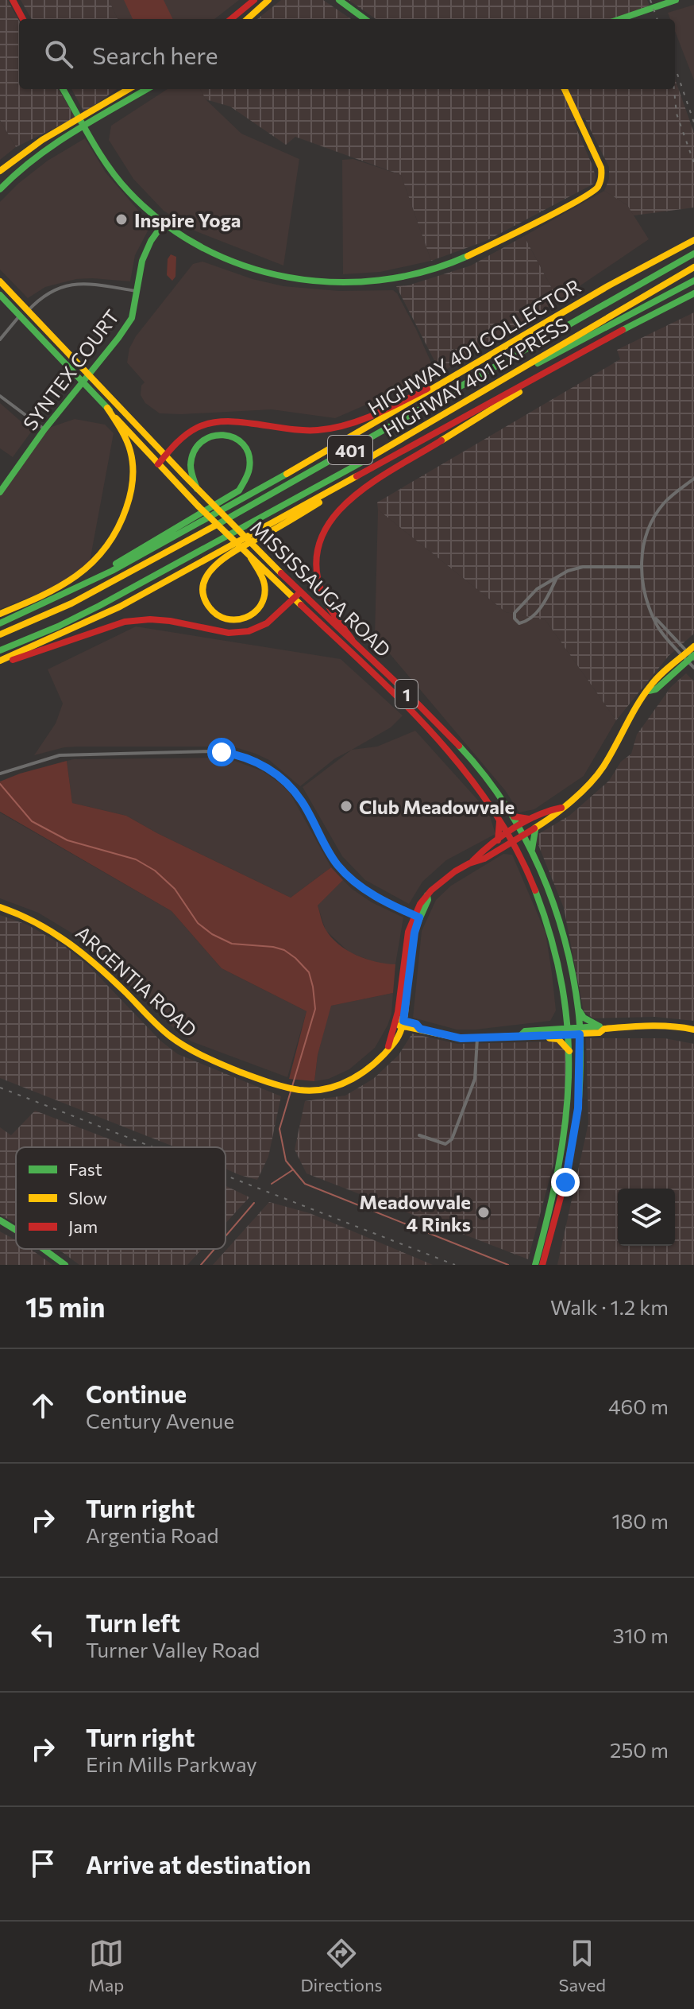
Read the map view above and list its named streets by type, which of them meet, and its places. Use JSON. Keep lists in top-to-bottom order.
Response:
{
  "streets": {
    "main road": [
      "HIGHWAY 401 COLLECTOR",
      "SYNTEX COURT",
      "HIGHWAY 401 EXPRESS",
      "401",
      "MISSISSAUGA ROAD",
      "1",
      "ARGENTIA ROAD"
    ]
  },
  "crossings": [
    ["MISSISSAUGA ROAD", "1"],
    ["MISSISSAUGA ROAD", "ARGENTIA ROAD"]
  ],
  "places": ["Inspire Yoga", "Club Meadowvale", "Meadowvale 4 Rinks"],
  "legend": ["Fast", "Slow", "Jam"],
  "page": {
    "search": "Search here",
    "heading": ["15 min", "Walk · 1.2 km"],
    "list": [
      ["Continue", "Century Avenue", "460 m"],
      ["Turn right", "Argentia Road", "180 m"],
      ["Turn left", "Turner Valley Road", "310 m"],
      ["Turn right", "Erin Mills Parkway", "250 m"],
      "Arrive at destination"
    ],
    "nav": ["Map", "Directions", "Saved"]
  }
}
